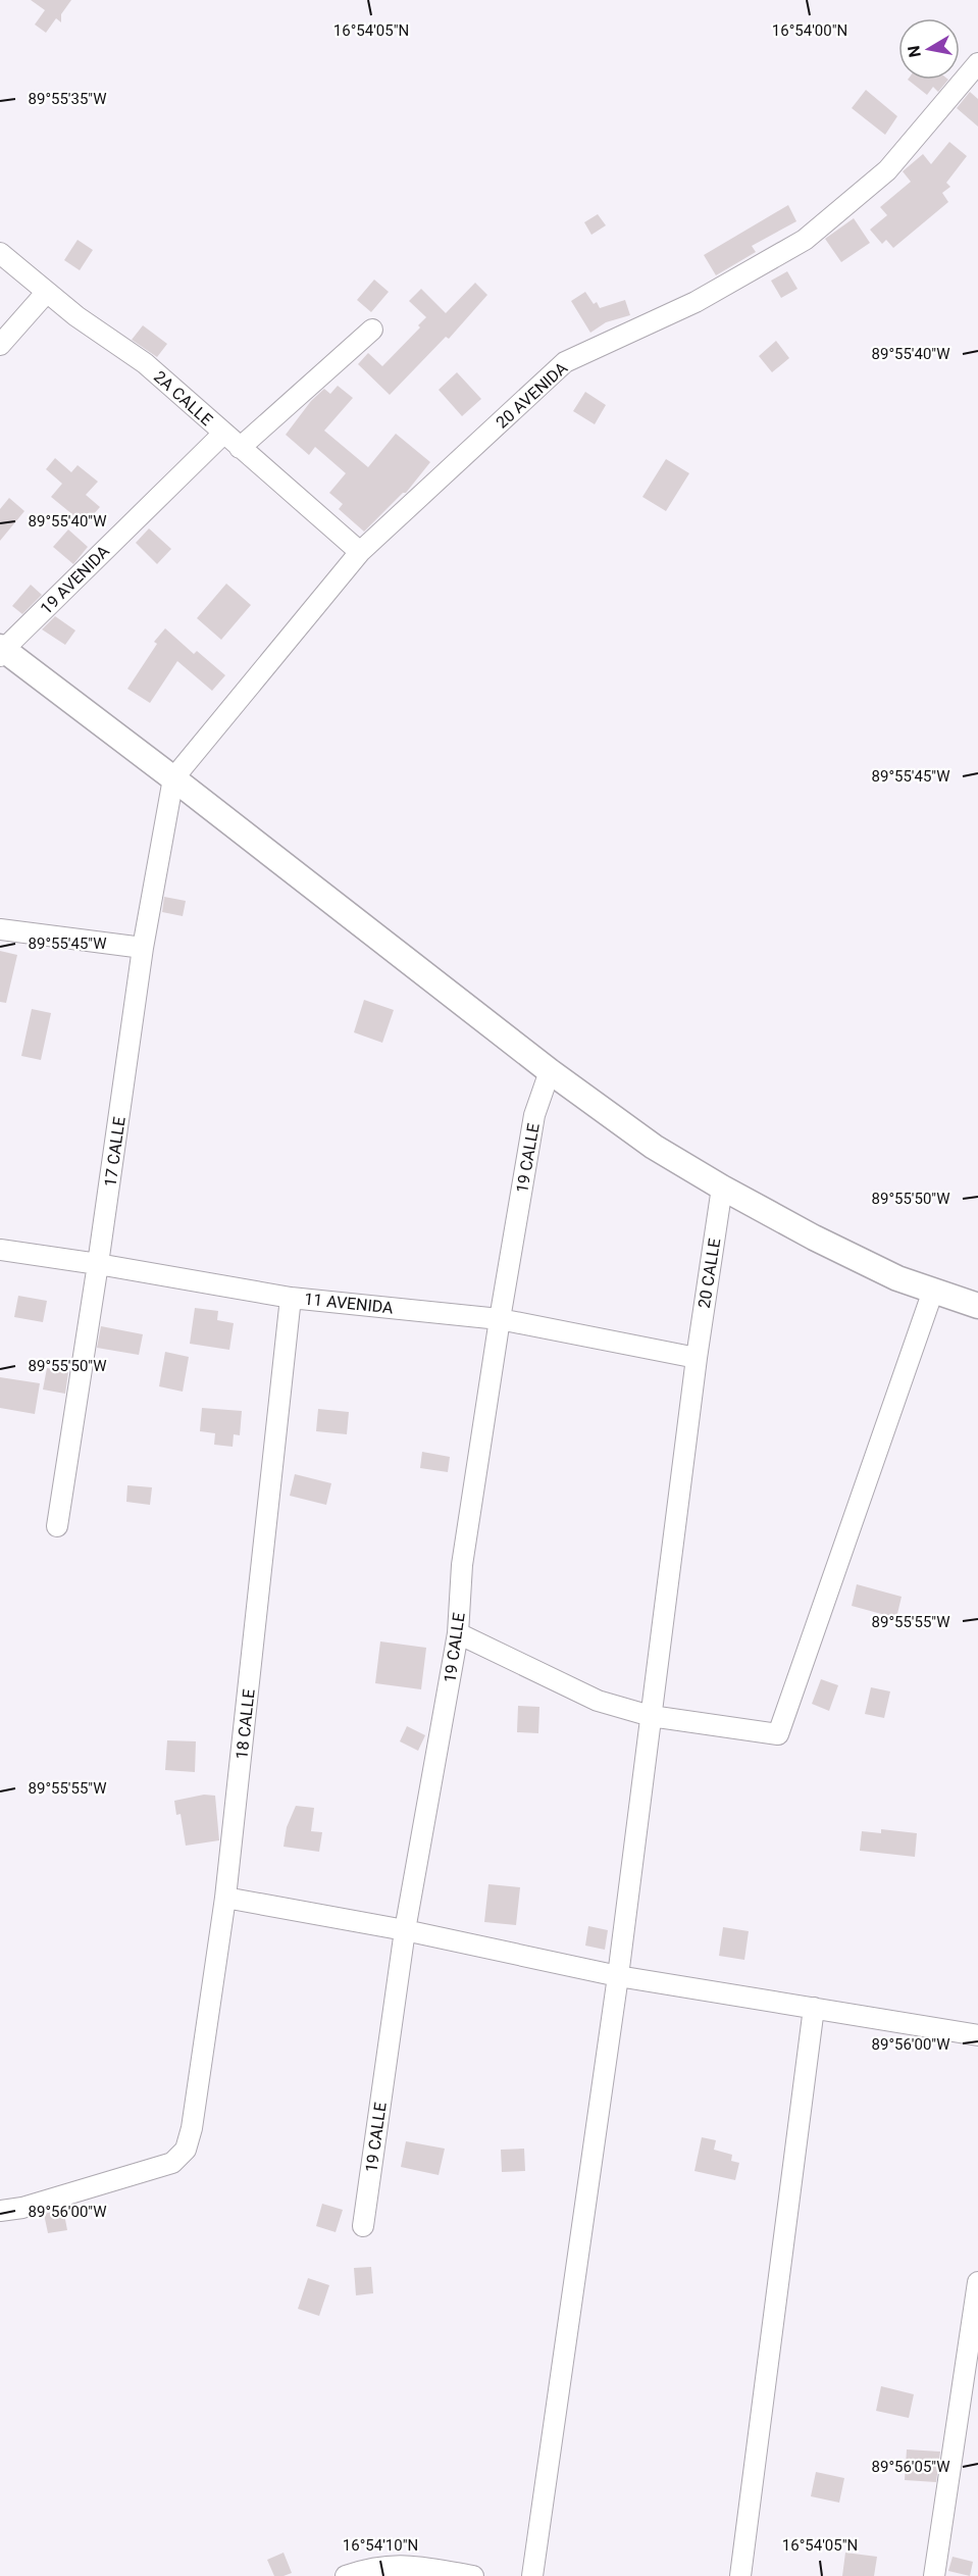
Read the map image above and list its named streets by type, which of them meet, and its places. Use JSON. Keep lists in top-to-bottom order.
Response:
{
  "streets": {
    "street": [
      "20 AVENIDA",
      "2A CALLE",
      "19 AVENIDA",
      "17 CALLE",
      "19 CALLE",
      "20 CALLE",
      "11 AVENIDA",
      "18 CALLE"
    ]
  },
  "crossings": [
    ["20 AVENIDA", "2A CALLE"],
    ["20 AVENIDA", "17 CALLE"],
    ["2A CALLE", "19 AVENIDA"],
    ["17 CALLE", "11 AVENIDA"],
    ["19 CALLE", "11 AVENIDA"],
    ["20 CALLE", "11 AVENIDA"],
    ["11 AVENIDA", "18 CALLE"]
  ],
  "north": "left",
  "coordinates": [
    "16°54'00\"N",
    "16°54'05\"N",
    "89°55'35\"W",
    "89°55'40\"W",
    "89°55'45\"W",
    "89°55'50\"W",
    "89°55'55\"W",
    "89°56'00\"W",
    "89°56'05\"W",
    "16°54'10\"N"
  ]
}
